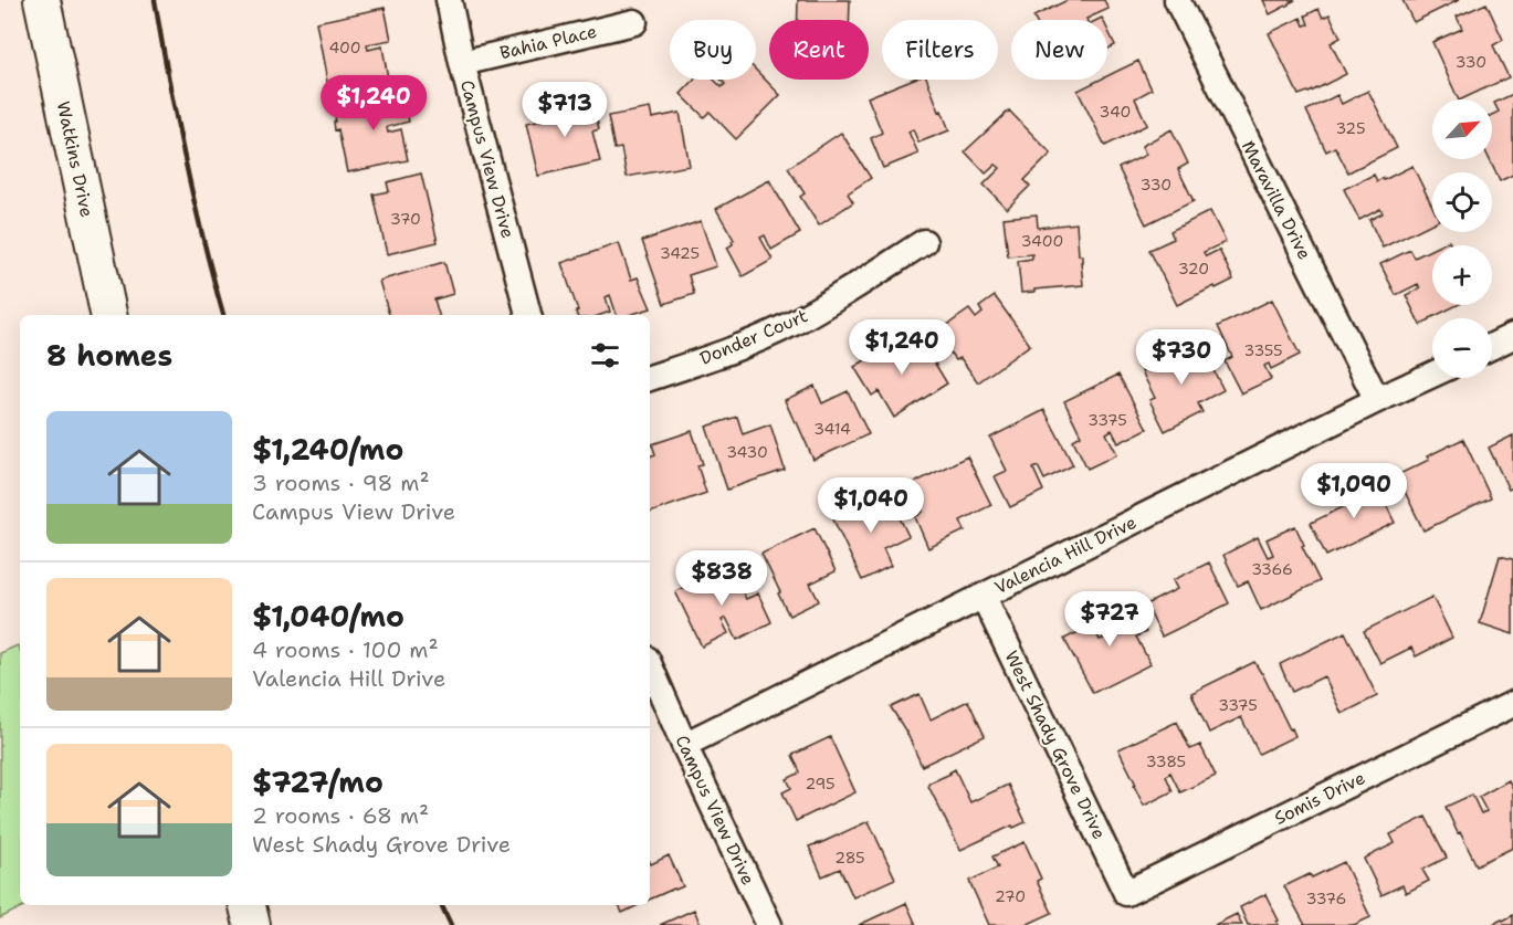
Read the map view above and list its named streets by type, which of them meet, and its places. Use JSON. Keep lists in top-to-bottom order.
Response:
{
  "streets": {
    "main road": ["Watkins Drive"],
    "street": [
      "Bahia Place",
      "Campus View Drive",
      "Maravilla Drive",
      "Donder Court",
      "Valencia Hill Drive",
      "West Shady Grove Drive",
      "Somis Drive"
    ]
  },
  "crossings": [
    ["Bahia Place", "Campus View Drive"],
    ["Campus View Drive", "Valencia Hill Drive"],
    ["Maravilla Drive", "Valencia Hill Drive"],
    ["Valencia Hill Drive", "West Shady Grove Drive"],
    ["West Shady Grove Drive", "Somis Drive"]
  ],
  "house_numbers": [
    "400",
    "330",
    "340",
    "325",
    "330",
    "370",
    "3400",
    "3425",
    "320",
    "3355",
    "3375",
    "3414",
    "3430",
    "3366",
    "3375",
    "3385",
    "295",
    "285",
    "270",
    "3376"
  ],
  "north": "top right",
  "page": {
    "chip": [
      "Buy",
      "Rent",
      "Filters",
      "New"
    ],
    "price": [
      "$1,240",
      "$713",
      "$1,240",
      "$730",
      "$1,090",
      "$1,040",
      "$838",
      "$727"
    ],
    "map_buttons": ["+", "−"],
    "heading": "8 homes",
    "list": [
      {
        "name": "$1,240/mo",
        "note": "3 rooms · 98 m² · Campus View Drive"
      },
      {
        "name": "$1,040/mo",
        "note": "4 rooms · 100 m² · Valencia Hill Drive"
      },
      {
        "name": "$727/mo",
        "note": "2 rooms · 68 m² · West Shady Grove Drive"
      }
    ]
  }
}
